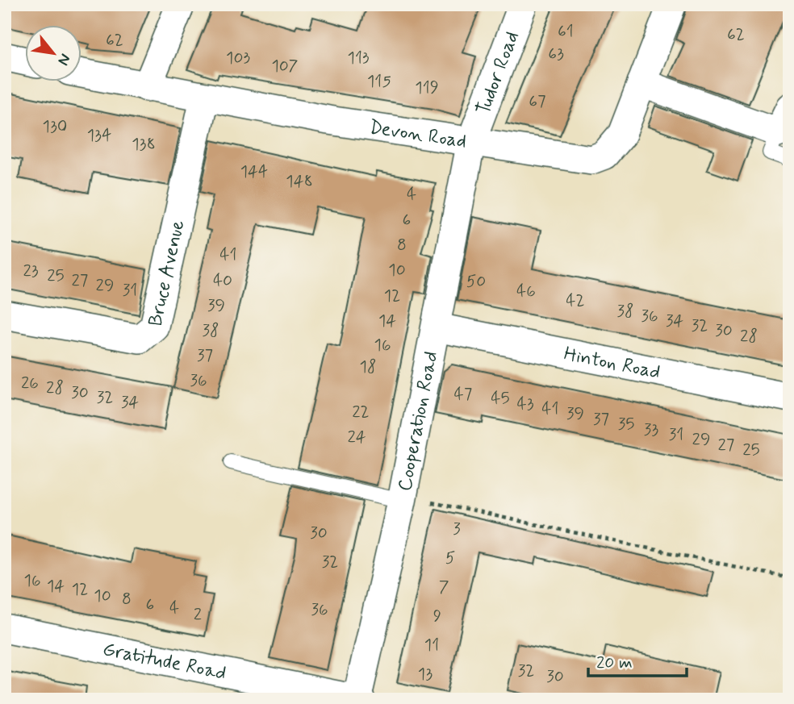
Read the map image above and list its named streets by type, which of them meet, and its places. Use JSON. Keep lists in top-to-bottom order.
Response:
{
  "streets": {
    "street": [
      "Tudor Road",
      "Devon Road",
      "Bruce Avenue",
      "Hinton Road",
      "Cooperation Road",
      "Gratitude Road"
    ]
  },
  "crossings": [
    ["Tudor Road", "Devon Road"],
    ["Tudor Road", "Cooperation Road"],
    ["Devon Road", "Bruce Avenue"],
    ["Devon Road", "Cooperation Road"],
    ["Hinton Road", "Cooperation Road"],
    ["Cooperation Road", "Gratitude Road"]
  ],
  "house_numbers": [
    "61",
    "62",
    "62",
    "63",
    "103",
    "113",
    "107",
    "115",
    "119",
    "67",
    "130",
    "134",
    "138",
    "144",
    "148",
    "4",
    "6",
    "8",
    "41",
    "10",
    "23",
    "25",
    "27",
    "40",
    "50",
    "29",
    "31",
    "46",
    "12",
    "42",
    "39",
    "38",
    "36",
    "14",
    "34",
    "32",
    "38",
    "30",
    "28",
    "16",
    "37",
    "18",
    "36",
    "26",
    "28",
    "30",
    "47",
    "32",
    "45",
    "34",
    "43",
    "41",
    "22",
    "39",
    "37",
    "35",
    "33",
    "31",
    "24",
    "29",
    "27",
    "25",
    "3",
    "30",
    "5",
    "32",
    "16",
    "14",
    "7",
    "12",
    "10",
    "8",
    "6",
    "4",
    "36",
    "2",
    "9",
    "11",
    "32",
    "13",
    "30"
  ],
  "scale_bar": "20 m",
  "north": "bottom right"
}
